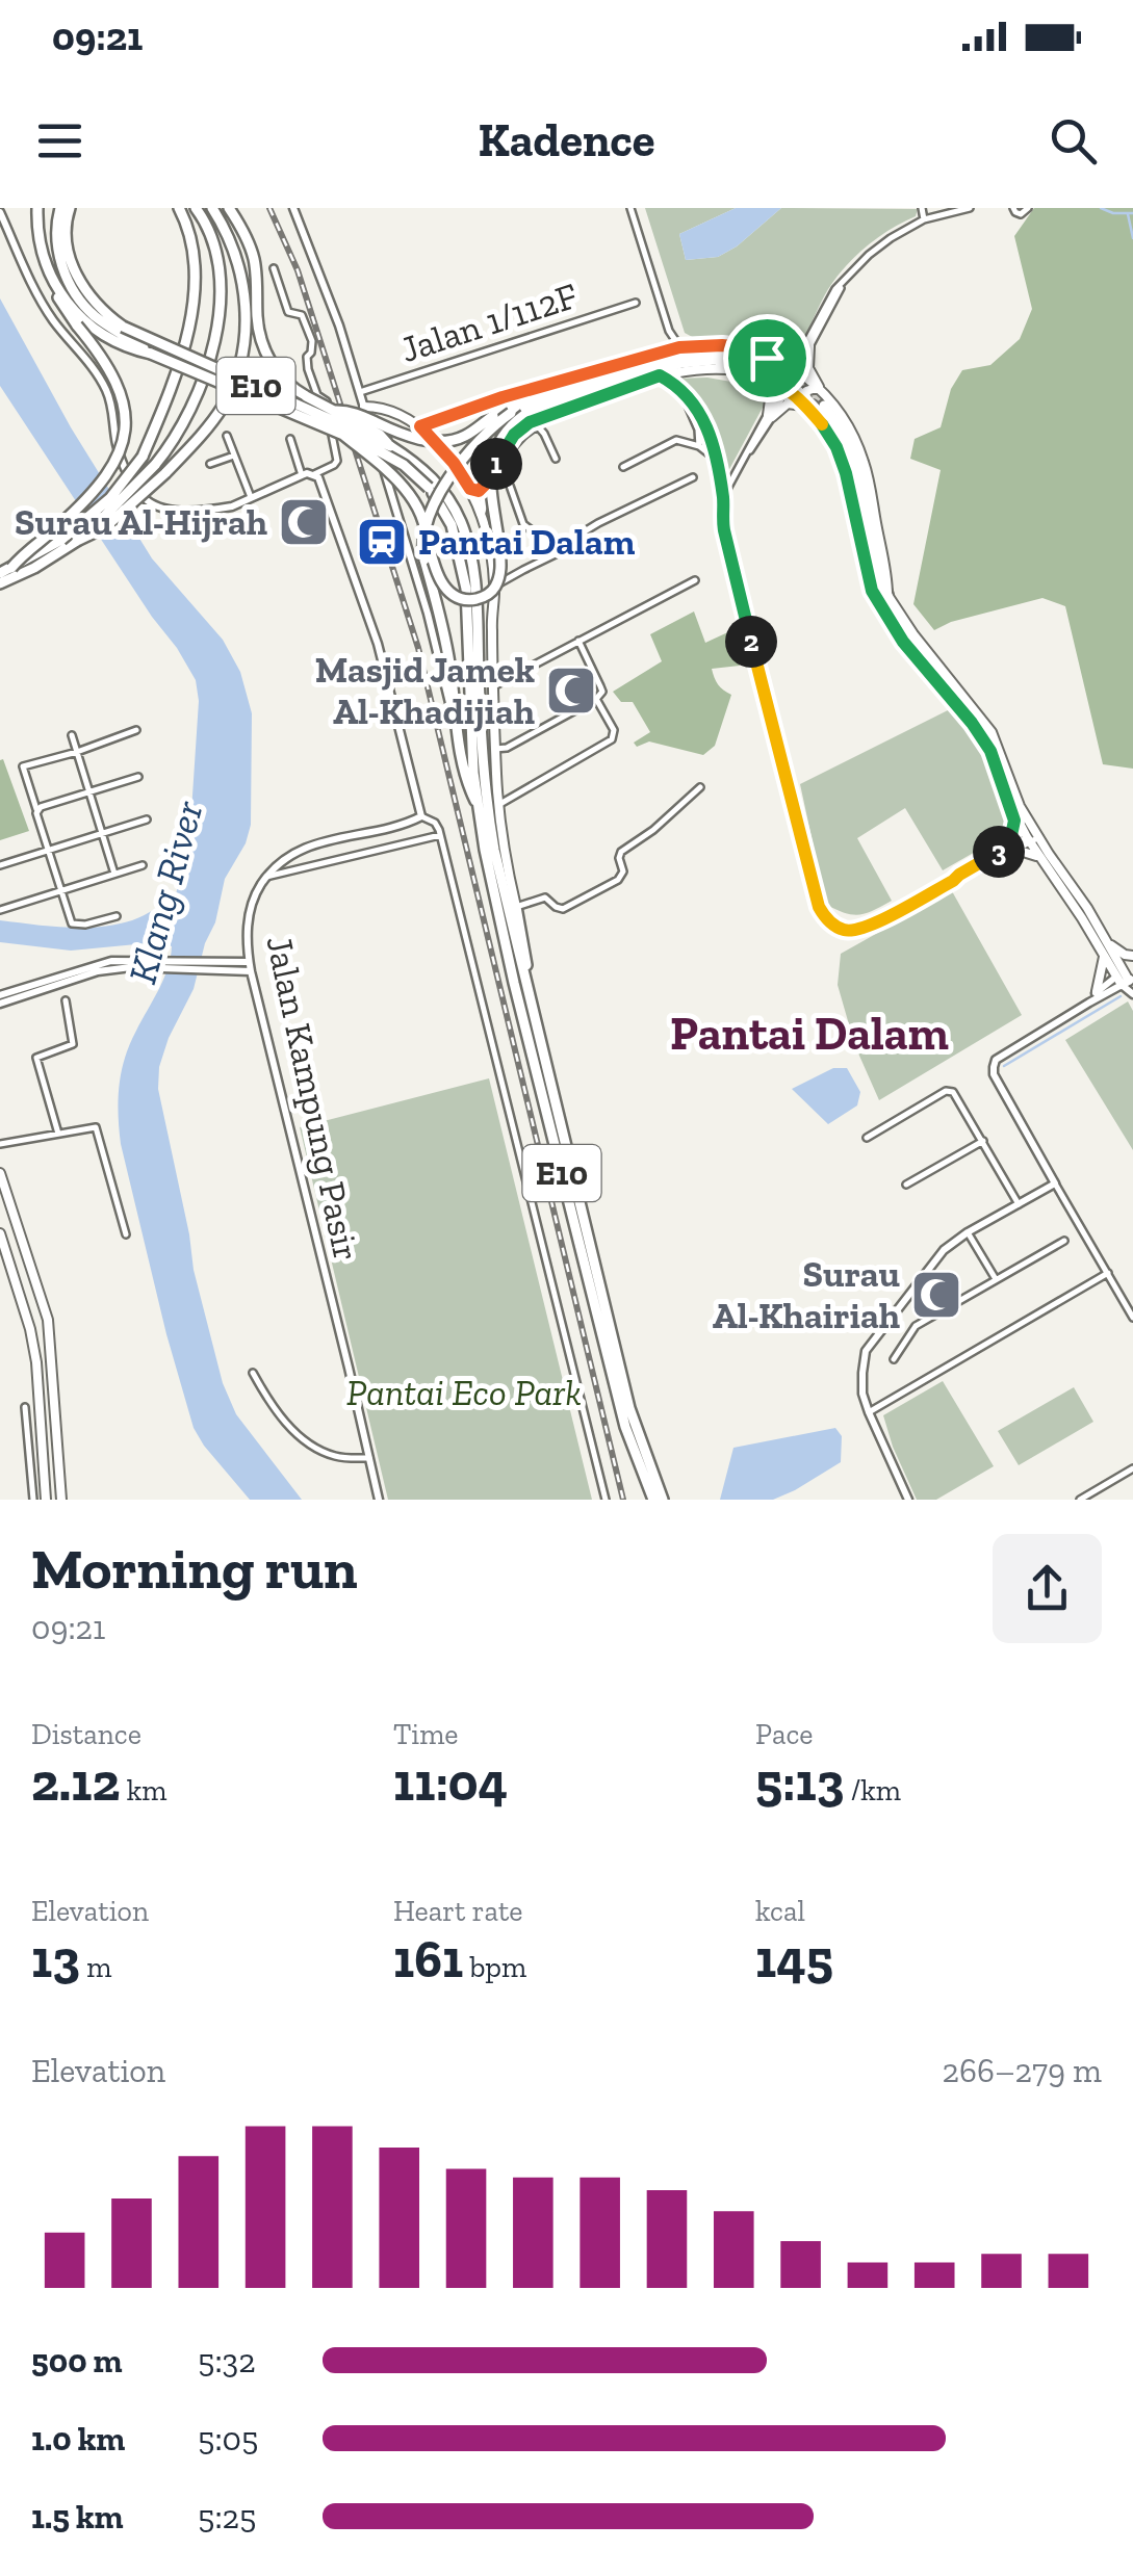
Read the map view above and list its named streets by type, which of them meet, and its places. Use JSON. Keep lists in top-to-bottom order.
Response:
{
  "streets": {
    "highway": ["E10"],
    "street": ["Jalan 1/112F", "Jalan Kampung Pasir"]
  },
  "districts": ["Pantai Dalam"],
  "water": ["Klang River"],
  "parks": ["Pantai Eco Park"],
  "places": {
    "mosque": ["Surau Al-Hijrah", "Masjid Jamek Al-Khadijiah", "Surau Al-Khairiah"],
    "station": ["Pantai Dalam"]
  },
  "page": {
    "status": "09:21",
    "header": "Kadence",
    "pins": ["1", "2", "3"],
    "heading": ["Morning run", "09:21"],
    "stats": [
      ["Distance", "2.12 km"],
      ["Time", "11:04"],
      ["Pace", "5:13 /km"],
      ["Elevation", "13 m"],
      ["Heart rate", "161 bpm"],
      ["kcal", "145"]
    ],
    "chart": ["Elevation", "266–279 m"],
    "list": [
      {
        "name": "500 m",
        "note": "5:32"
      },
      {
        "name": "1.0 km",
        "note": "5:05"
      },
      {
        "name": "1.5 km",
        "note": "5:25"
      }
    ]
  }
}
